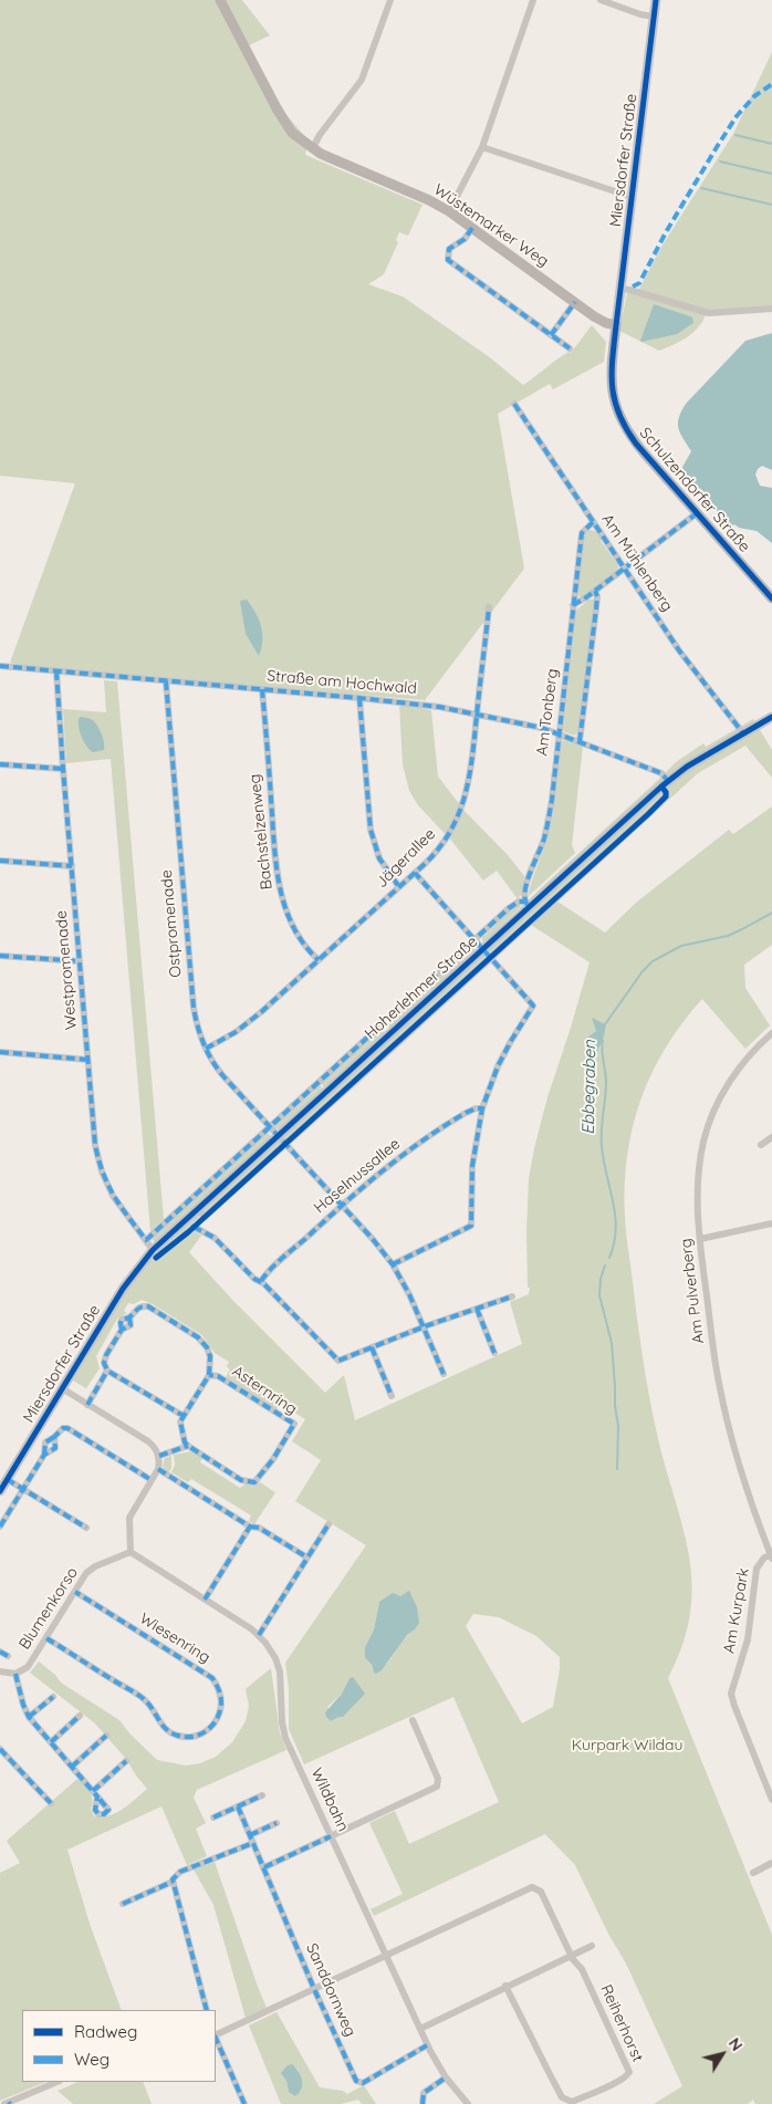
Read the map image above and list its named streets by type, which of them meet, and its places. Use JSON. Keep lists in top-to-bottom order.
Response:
{
  "streets": {
    "main road": ["Wüstemarker Weg", "Schulzendorfer Straße"],
    "street": [
      "Miersdorfer Straße",
      "Am Mühlenberg",
      "Straße am Hochwald",
      "Am Tonberg",
      "Bachstelzenweg",
      "Jägerallee",
      "Ostpromenade",
      "Westpromenade",
      "Hoherlehmer Straße",
      "Haselnussallee",
      "Am Pulverberg",
      "Asternring",
      "Blumenkorso",
      "Am Kurpark",
      "Wiesenring",
      "Wildbahn",
      "Sanddornweg",
      "Reiherhorst"
    ]
  },
  "crossings": [
    ["Miersdorfer Straße", "Wüstemarker Weg"],
    ["Miersdorfer Straße", "Schulzendorfer Straße"],
    ["Miersdorfer Straße", "Westpromenade"],
    ["Miersdorfer Straße", "Hoherlehmer Straße"],
    ["Wüstemarker Weg", "Schulzendorfer Straße"],
    ["Am Mühlenberg", "Am Tonberg"],
    ["Am Mühlenberg", "Hoherlehmer Straße"],
    ["Straße am Hochwald", "Am Tonberg"],
    ["Straße am Hochwald", "Bachstelzenweg"],
    ["Straße am Hochwald", "Jägerallee"],
    ["Straße am Hochwald", "Ostpromenade"],
    ["Straße am Hochwald", "Westpromenade"],
    ["Straße am Hochwald", "Hoherlehmer Straße"],
    ["Am Tonberg", "Hoherlehmer Straße"],
    ["Bachstelzenweg", "Jägerallee"],
    ["Jägerallee", "Ostpromenade"],
    ["Ostpromenade", "Hoherlehmer Straße"],
    ["Ostpromenade", "Haselnussallee"],
    ["Westpromenade", "Hoherlehmer Straße"],
    ["Am Pulverberg", "Am Kurpark"],
    ["Blumenkorso", "Wiesenring"],
    ["Blumenkorso", "Wildbahn"],
    ["Wildbahn", "Sanddornweg"]
  ],
  "water": ["Ebbegraben"],
  "parks": ["Kurpark Wildau"],
  "legend": ["Radweg", "Weg"],
  "north": "top right"
}
